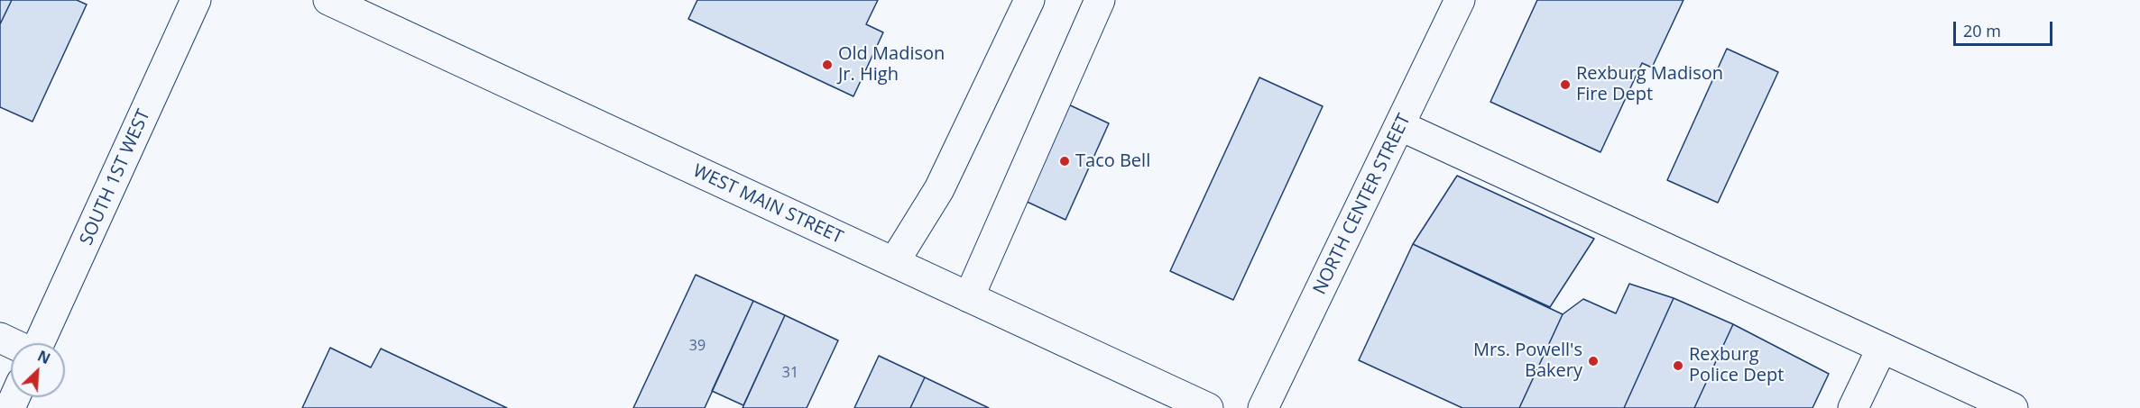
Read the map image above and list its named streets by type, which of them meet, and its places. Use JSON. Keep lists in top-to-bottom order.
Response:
{
  "streets": {
    "main road": ["SOUTH 1ST WEST", "WEST MAIN STREET", "NORTH CENTER STREET"]
  },
  "places": [
    "Old Madison Jr. High",
    "Rexburg Madison Fire Dept",
    "Taco Bell",
    "Mrs. Powell's Bakery",
    "Rexburg Police Dept"
  ],
  "house_numbers": ["39", "31"],
  "scale_bar": "20 m",
  "north": "top right"
}
